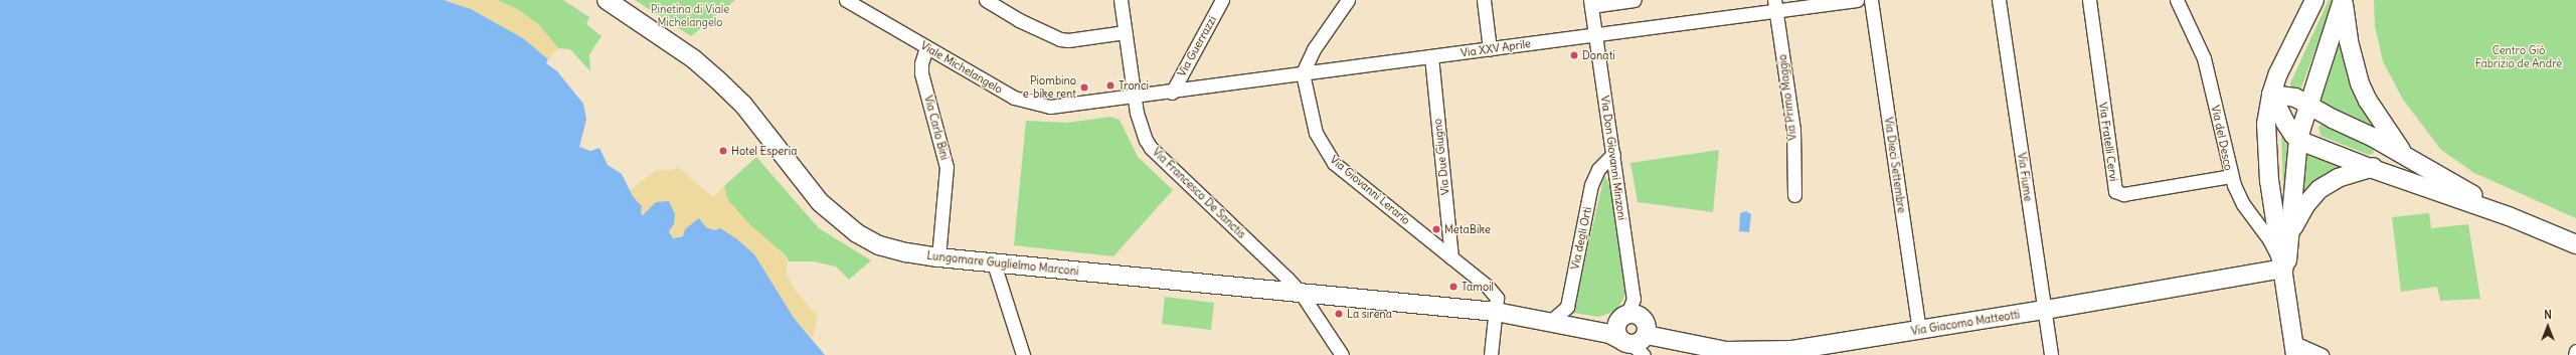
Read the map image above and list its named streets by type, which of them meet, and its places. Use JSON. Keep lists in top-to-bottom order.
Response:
{
  "streets": {
    "street": [
      "Via Guerrazzi",
      "Via XXV Aprile",
      "Viale Michelangelo",
      "Via Primo Maggio",
      "Via Carlo Bini",
      "Via del Desco",
      "Via Fratelli Cervi",
      "Via Due Giugno",
      "Via Don Giovanni Minzoni",
      "Via Dieci Settembre",
      "Via Fiume",
      "Via Giovanni Lerario",
      "Via Francesco De Sanctis",
      "Via degli Orti",
      "Lungomare Guglielmo Marconi",
      "Via Giacomo Matteotti"
    ]
  },
  "crossings": [
    ["Via Guerrazzi", "Via XXV Aprile"],
    ["Via XXV Aprile", "Viale Michelangelo"],
    ["Via XXV Aprile", "Via Primo Maggio"],
    ["Via XXV Aprile", "Via Due Giugno"],
    ["Via XXV Aprile", "Via Don Giovanni Minzoni"],
    ["Via XXV Aprile", "Via Giovanni Lerario"],
    ["Via XXV Aprile", "Via Francesco De Sanctis"],
    ["Viale Michelangelo", "Via Carlo Bini"],
    ["Viale Michelangelo", "Via Francesco De Sanctis"],
    ["Via Carlo Bini", "Lungomare Guglielmo Marconi"],
    ["Via del Desco", "Via Fratelli Cervi"],
    ["Via del Desco", "Via Giacomo Matteotti"],
    ["Via Due Giugno", "Via Giovanni Lerario"],
    ["Via Don Giovanni Minzoni", "Via degli Orti"],
    ["Via Dieci Settembre", "Via Giacomo Matteotti"],
    ["Via Fiume", "Via Giacomo Matteotti"],
    ["Via Giovanni Lerario", "Lungomare Guglielmo Marconi"],
    ["Via Francesco De Sanctis", "Lungomare Guglielmo Marconi"],
    ["Via degli Orti", "Lungomare Guglielmo Marconi"],
    ["Lungomare Guglielmo Marconi", "Via Giacomo Matteotti"]
  ],
  "parks": ["Pinetina di Viale Michelangelo", "Centro Giò Fabrizio de Andrè"],
  "places": [
    "Donati",
    "Tronci",
    "Piombino e-bike rent",
    "Hotel Esperia",
    "MetaBike",
    "Tamoil",
    "La sirena"
  ],
  "north": "top"
}
